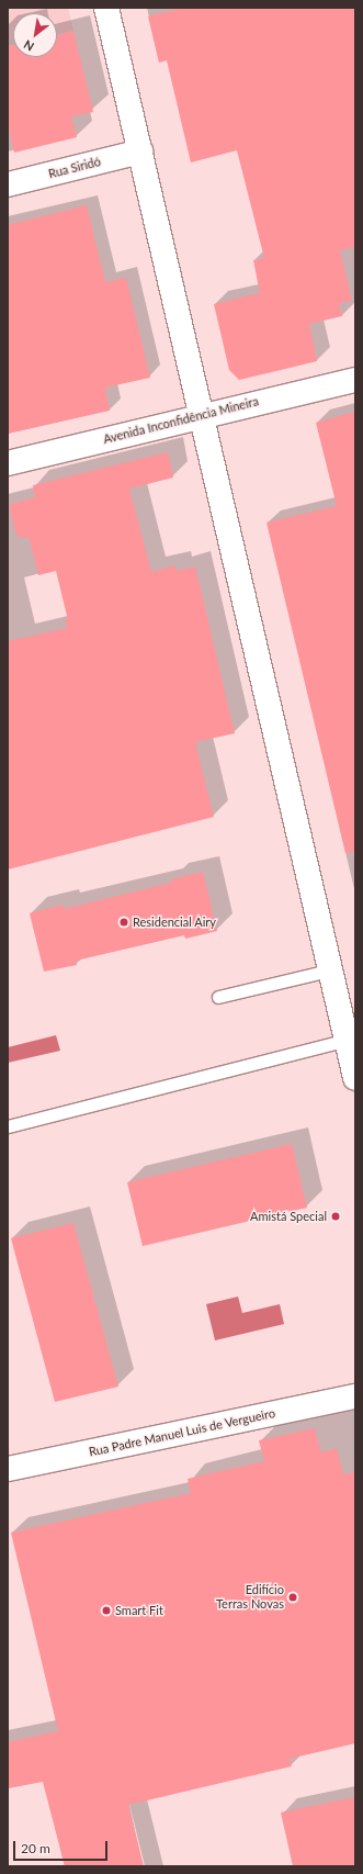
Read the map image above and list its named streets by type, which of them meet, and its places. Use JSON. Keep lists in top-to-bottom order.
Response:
{
  "streets": {
    "street": ["Rua Siridó", "Avenida Inconfidência Mineira", "Rua Padre Manuel Luis de Vergueiro"]
  },
  "places": [
    "Residencial Airy",
    "Amistá Special",
    "Edifício Terras Novas",
    "Smart Fit"
  ],
  "scale_bar": "20 m",
  "north": "bottom left"
}
